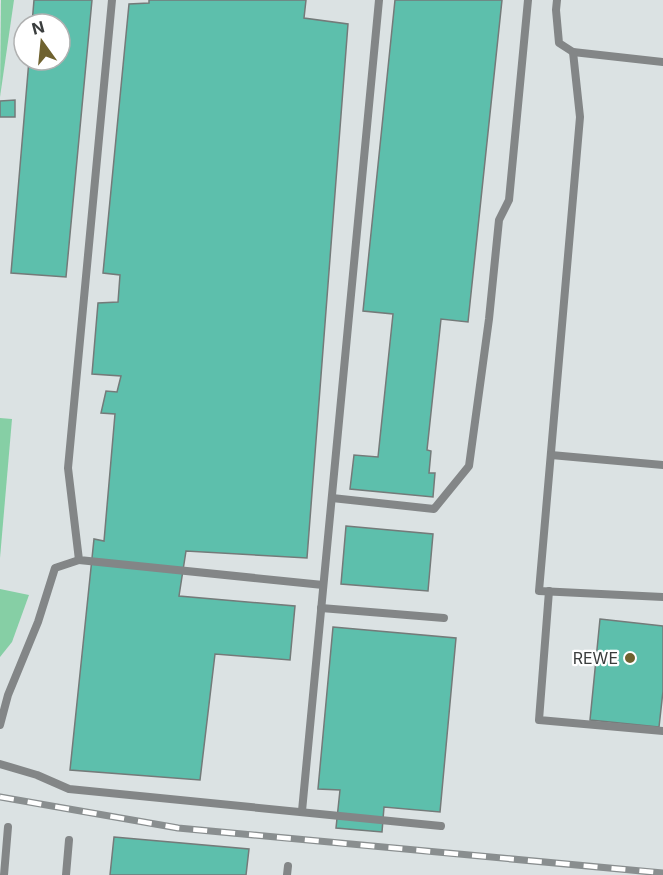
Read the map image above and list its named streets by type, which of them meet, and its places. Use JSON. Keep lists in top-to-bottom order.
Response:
{
  "places": ["REWE"],
  "north": "top"
}
